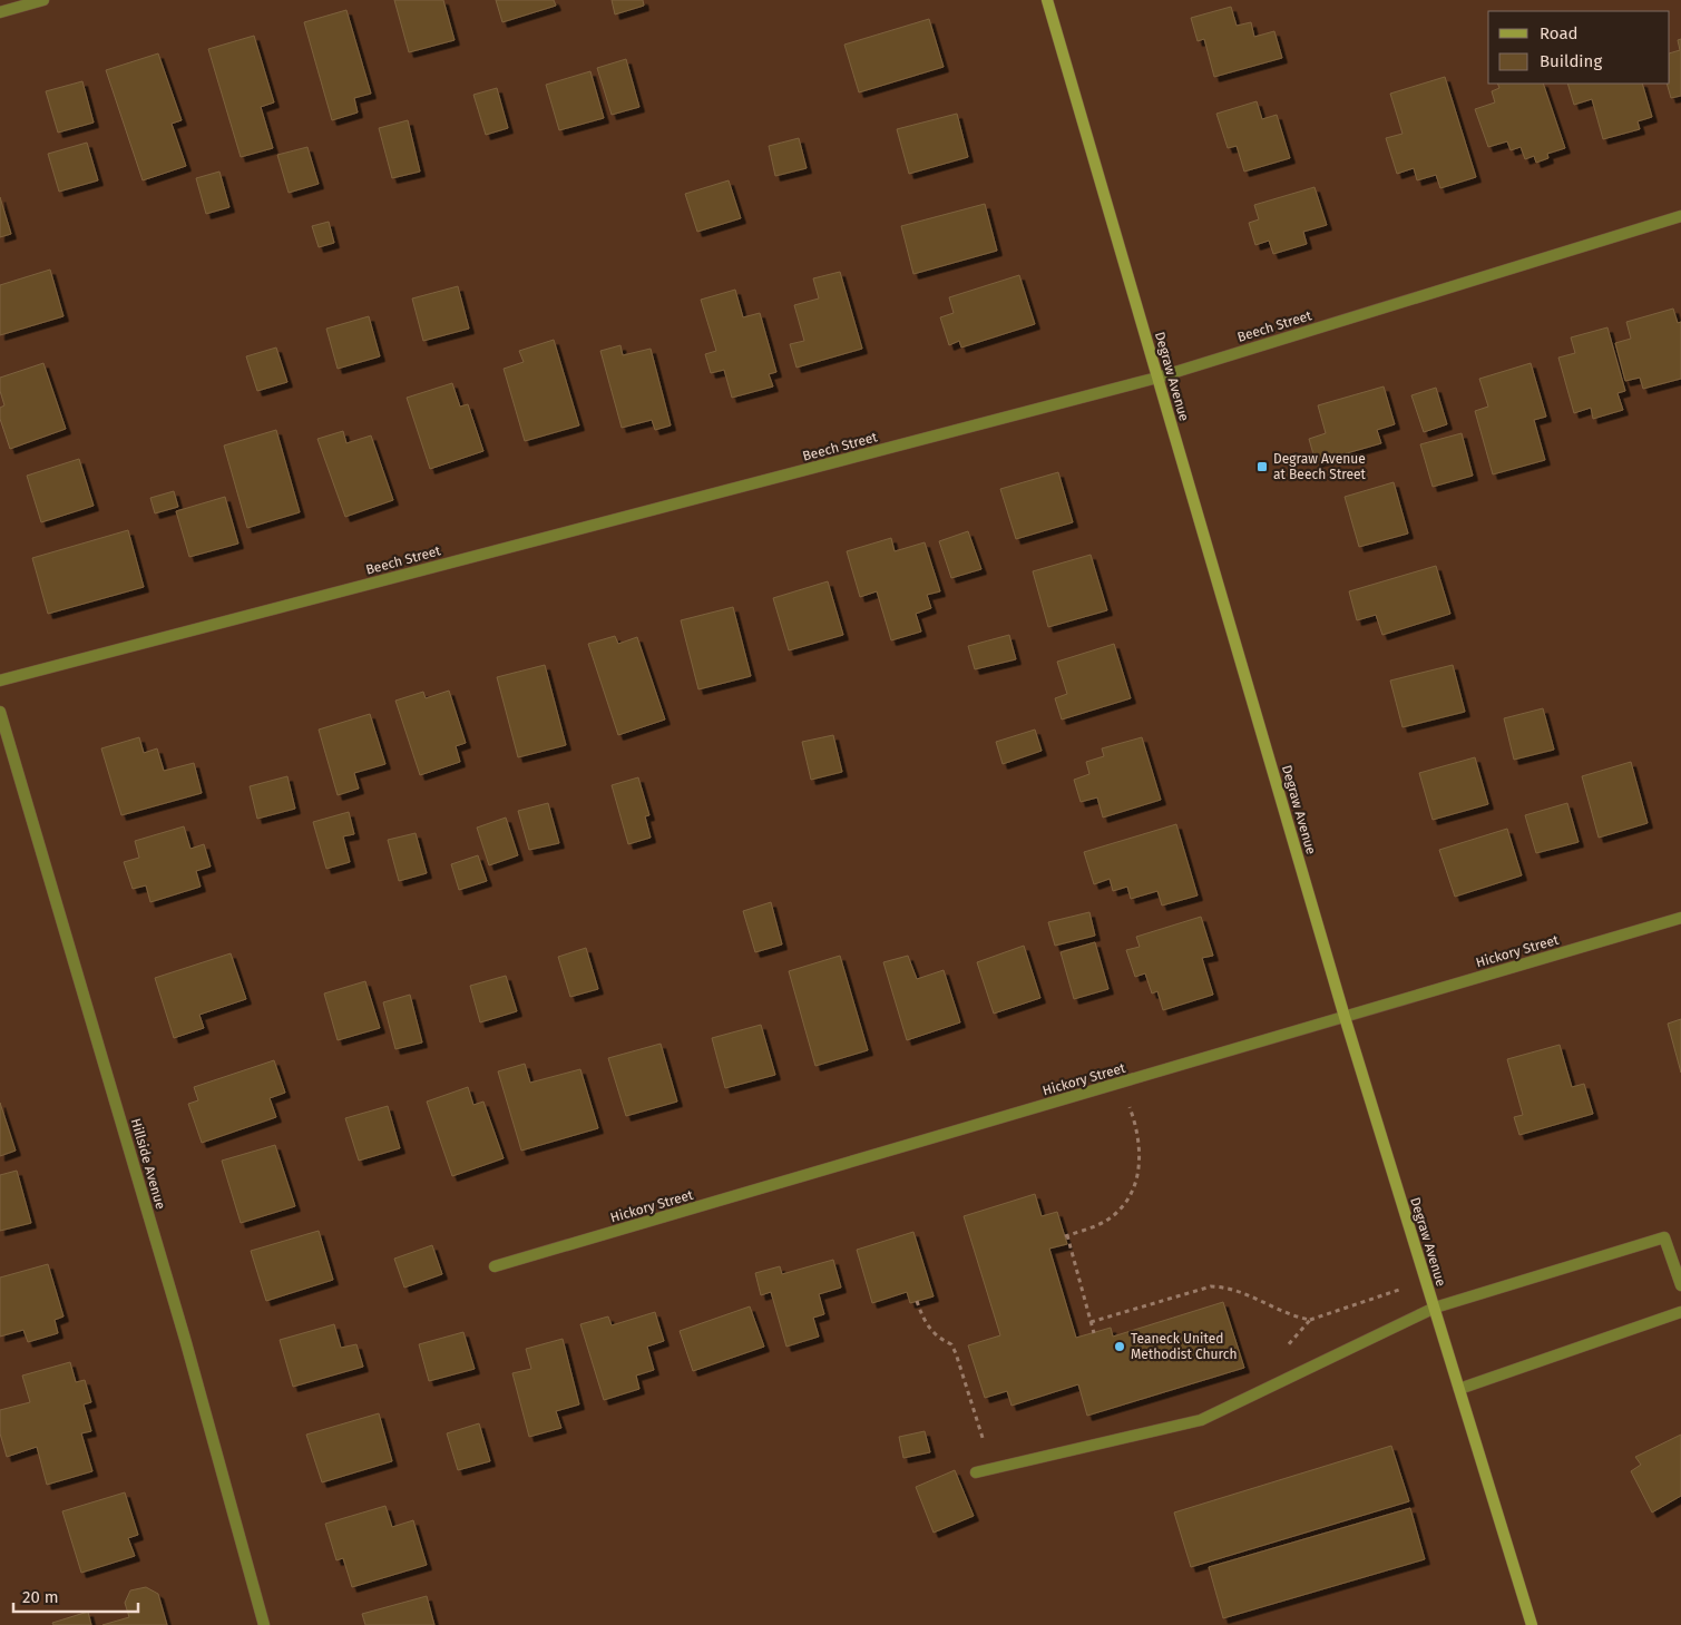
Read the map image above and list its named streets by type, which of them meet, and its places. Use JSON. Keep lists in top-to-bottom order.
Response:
{
  "streets": {
    "main road": ["Degraw Avenue"],
    "street": ["Beech Street", "Hickory Street", "Hillside Avenue"]
  },
  "crossings": [
    ["Beech Street", "Degraw Avenue"],
    ["Degraw Avenue", "Hickory Street"]
  ],
  "places": {
    "transit": ["Degraw Avenue at Beech Street"],
    "other": ["Teaneck United Methodist Church"]
  },
  "legend": ["Road", "Building"],
  "scale_bar": "20 m"
}
